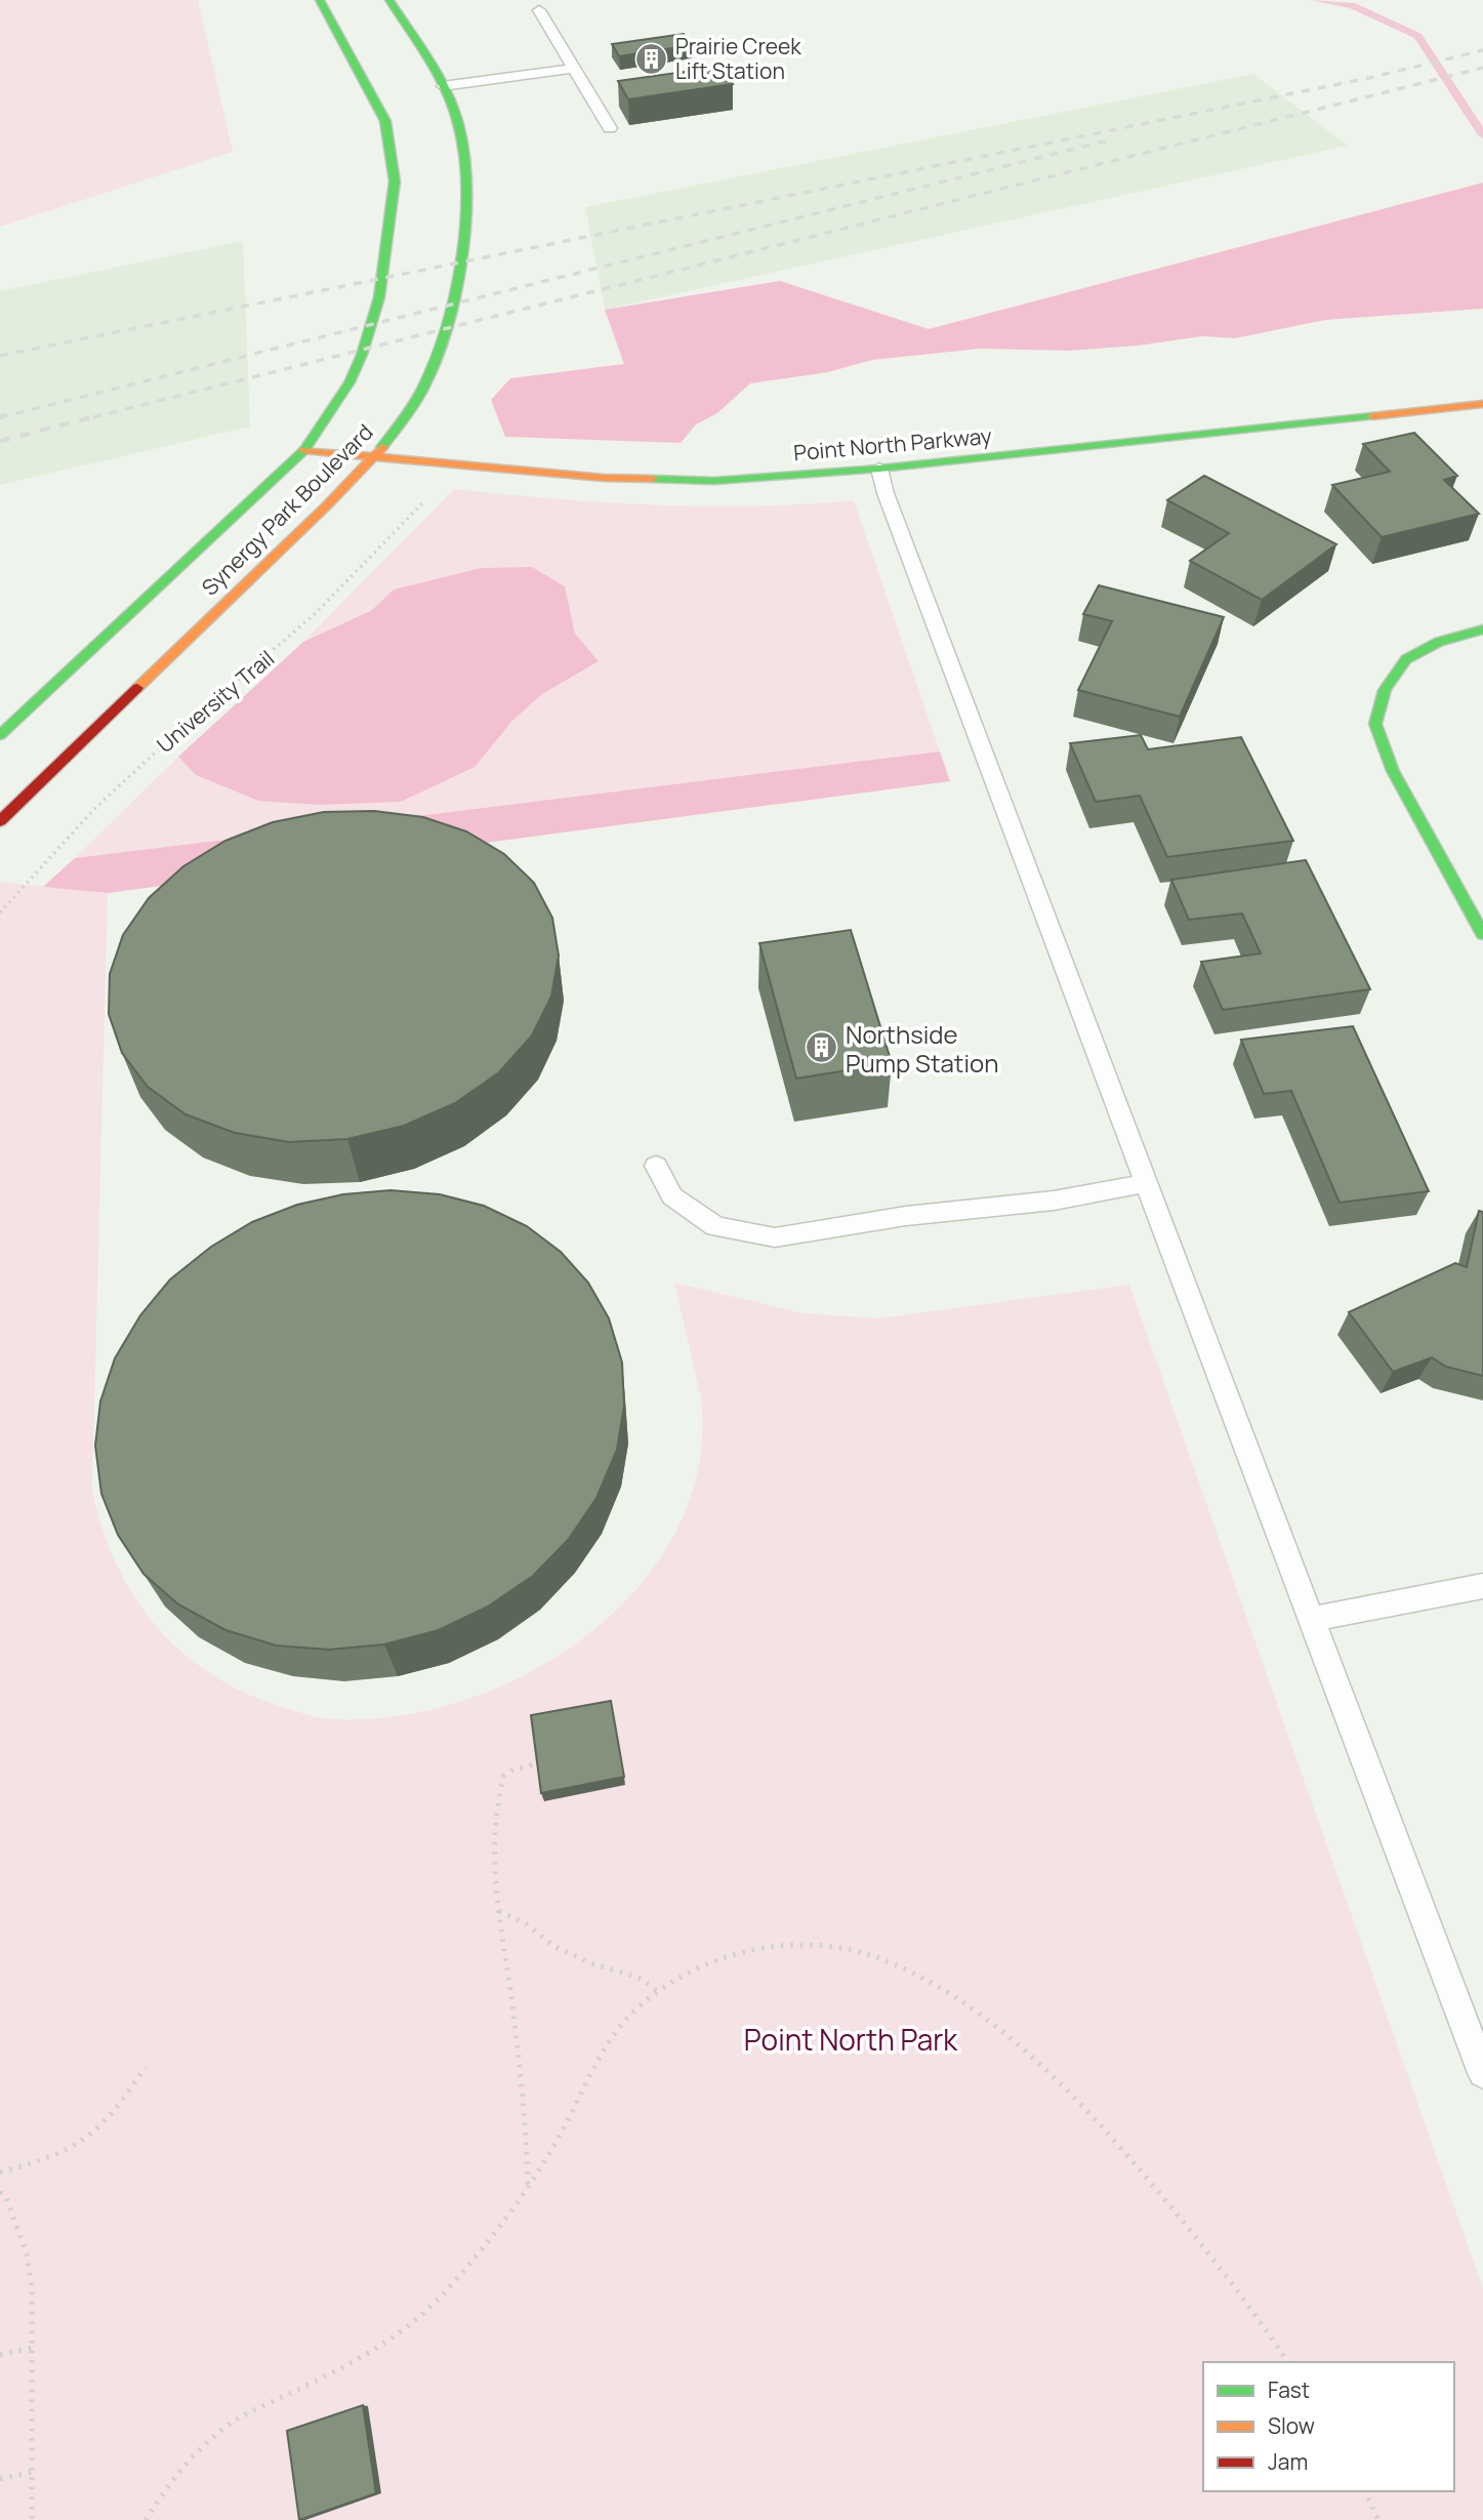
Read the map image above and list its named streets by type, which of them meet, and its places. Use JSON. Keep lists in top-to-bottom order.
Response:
{
  "streets": {
    "street": ["Point North Parkway", "Synergy Park Boulevard"],
    "path": ["University Trail"]
  },
  "crossings": [
    ["Point North Parkway", "Synergy Park Boulevard"]
  ],
  "parks": ["Point North Park"],
  "places": {
    "building": ["Prairie Creek Lift Station", "Northside Pump Station"]
  },
  "legend": ["Fast", "Slow", "Jam"]
}
